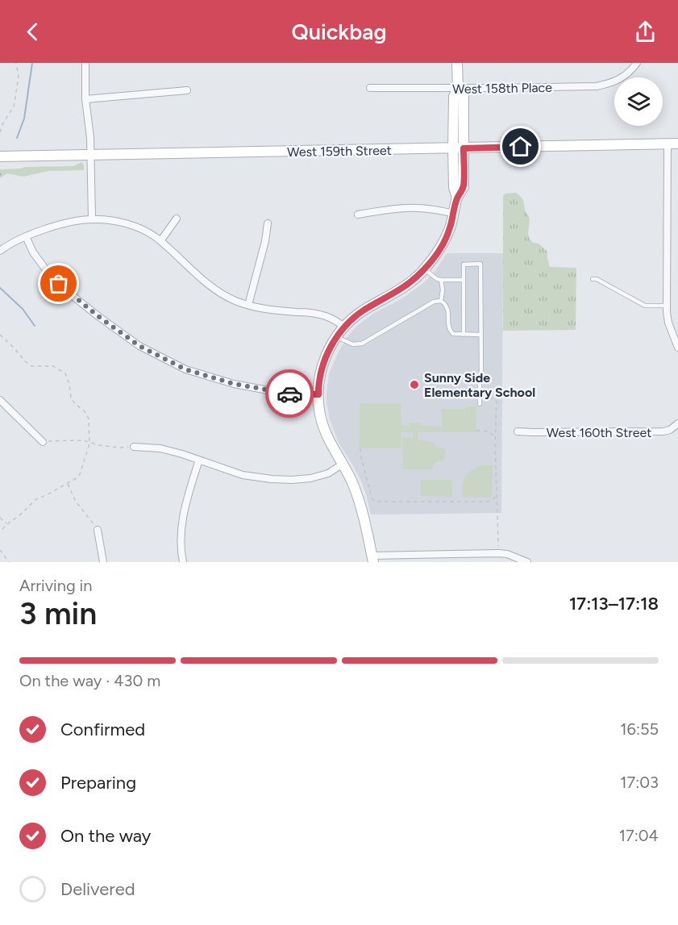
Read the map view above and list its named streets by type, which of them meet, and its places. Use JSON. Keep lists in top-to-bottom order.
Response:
{
  "streets": {
    "main road": ["West 159th Street"],
    "street": ["West 158th Place", "West 160th Street"]
  },
  "places": ["Sunny Side Elementary School"],
  "page": {
    "header": "Quickbag",
    "heading": ["3 min", "Arriving in", "17:13–17:18"],
    "bar": "On the way · 430 m",
    "list": [
      ["Confirmed", "16:55"],
      ["Preparing", "17:03"],
      ["On the way", "17:04"],
      "Delivered"
    ]
  }
}
